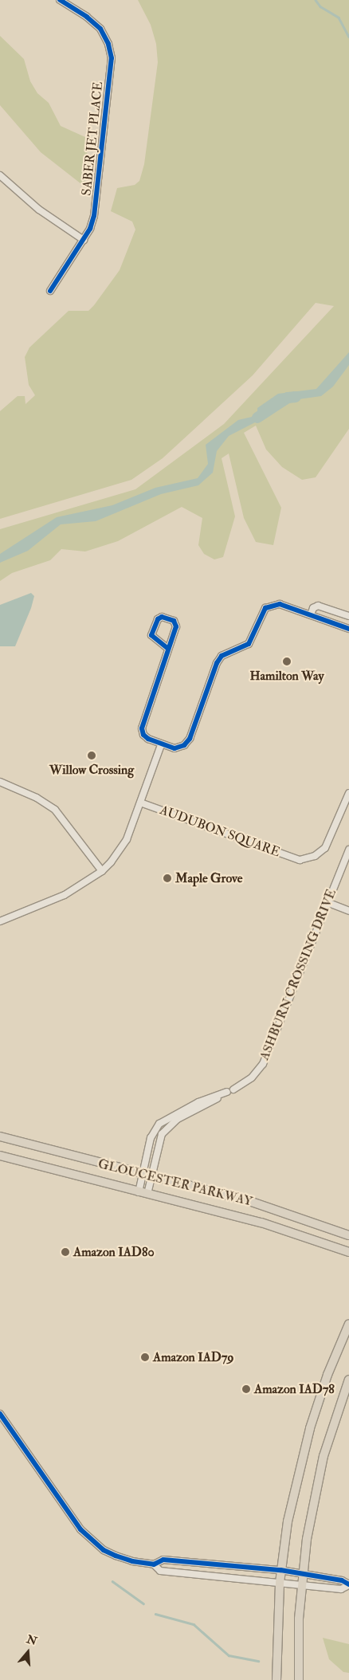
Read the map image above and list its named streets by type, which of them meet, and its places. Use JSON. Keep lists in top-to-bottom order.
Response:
{
  "streets": {
    "main road": ["GLOUCESTER PARKWAY"],
    "street": ["SABER JET PLACE", "AUDUBON SQUARE", "ASHBURN CROSSING DRIVE"]
  },
  "places": [
    "Hamilton Way",
    "Willow Crossing",
    "Maple Grove",
    "Amazon IAD80",
    "Amazon IAD79",
    "Amazon IAD78"
  ],
  "north": "top"
}
